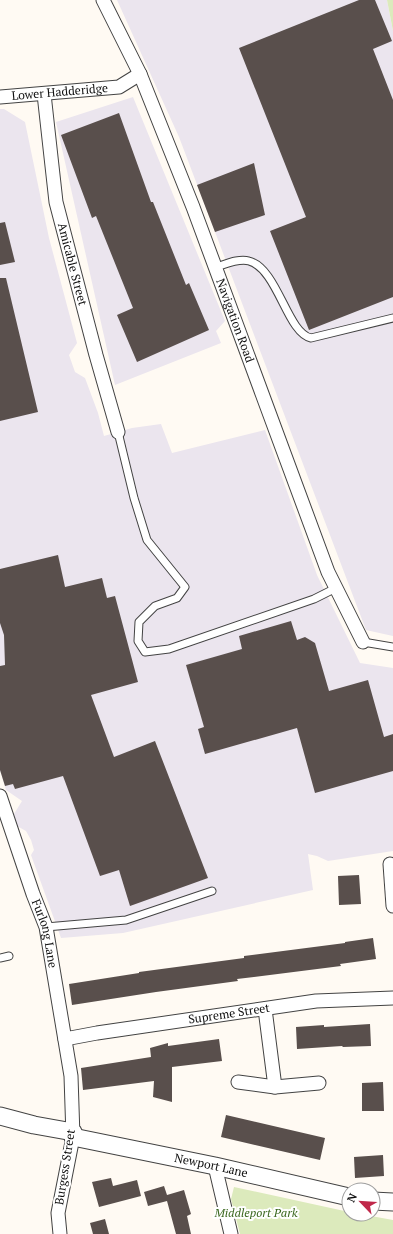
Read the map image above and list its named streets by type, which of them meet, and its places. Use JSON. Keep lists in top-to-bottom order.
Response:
{
  "streets": {
    "street": [
      "Lower Hadderidge",
      "Amicable Street",
      "Navigation Road",
      "Furlong Lane",
      "Supreme Street",
      "Newport Lane",
      "Burgess Street"
    ]
  },
  "crossings": [
    ["Lower Hadderidge", "Amicable Street"],
    ["Lower Hadderidge", "Navigation Road"],
    ["Furlong Lane", "Supreme Street"],
    ["Furlong Lane", "Burgess Street"],
    ["Newport Lane", "Burgess Street"]
  ],
  "parks": ["Middleport Park"],
  "north": "top left"
}
